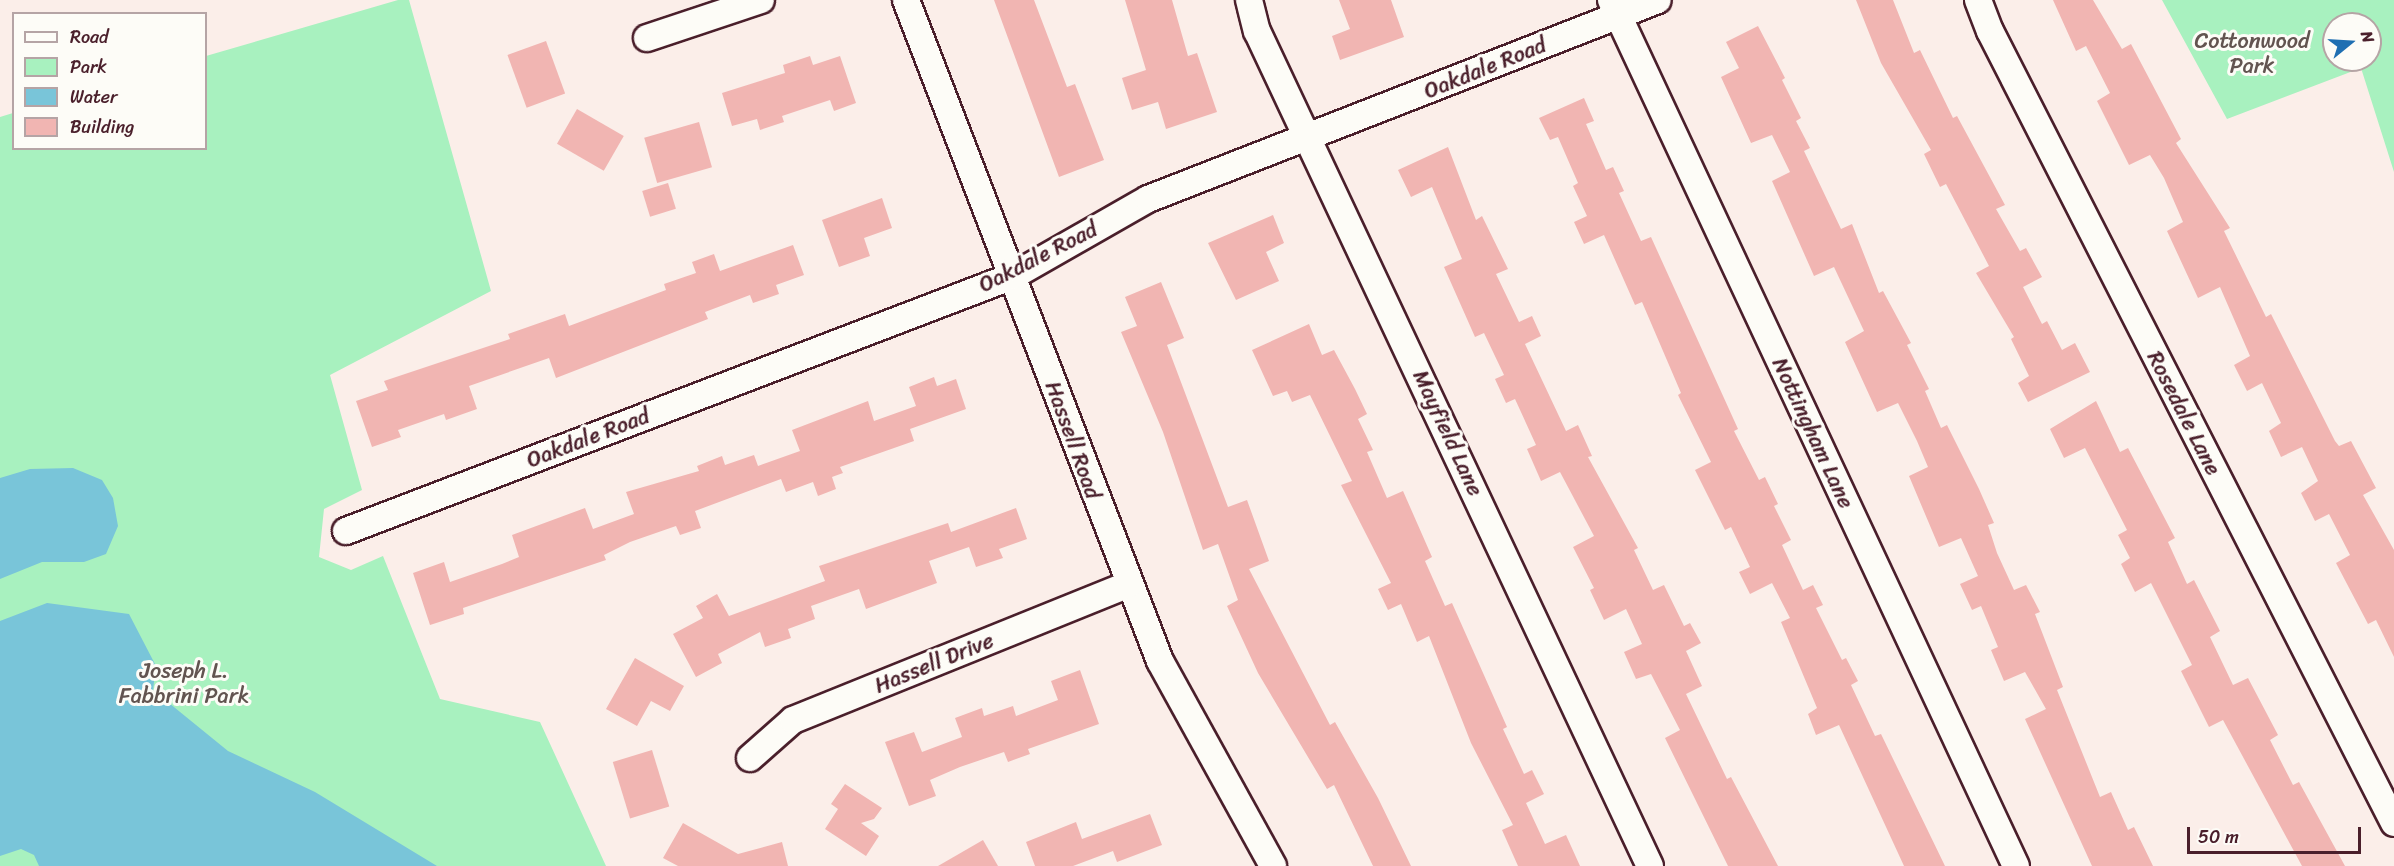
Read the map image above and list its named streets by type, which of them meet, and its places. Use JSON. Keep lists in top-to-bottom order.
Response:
{
  "streets": {
    "street": [
      "Oakdale Road",
      "Rosedale Lane",
      "Mayfield Lane",
      "Nottingham Lane",
      "Hassell Road",
      "Hassell Drive"
    ]
  },
  "crossings": [
    ["Oakdale Road", "Mayfield Lane"],
    ["Oakdale Road", "Nottingham Lane"],
    ["Oakdale Road", "Hassell Road"],
    ["Hassell Road", "Hassell Drive"]
  ],
  "parks": ["Cottonwood Park", "Joseph L. Fabbrini Park"],
  "legend": [
    "Road",
    "Park",
    "Water",
    "Building"
  ],
  "scale_bar": "50 m",
  "north": "right"
}
